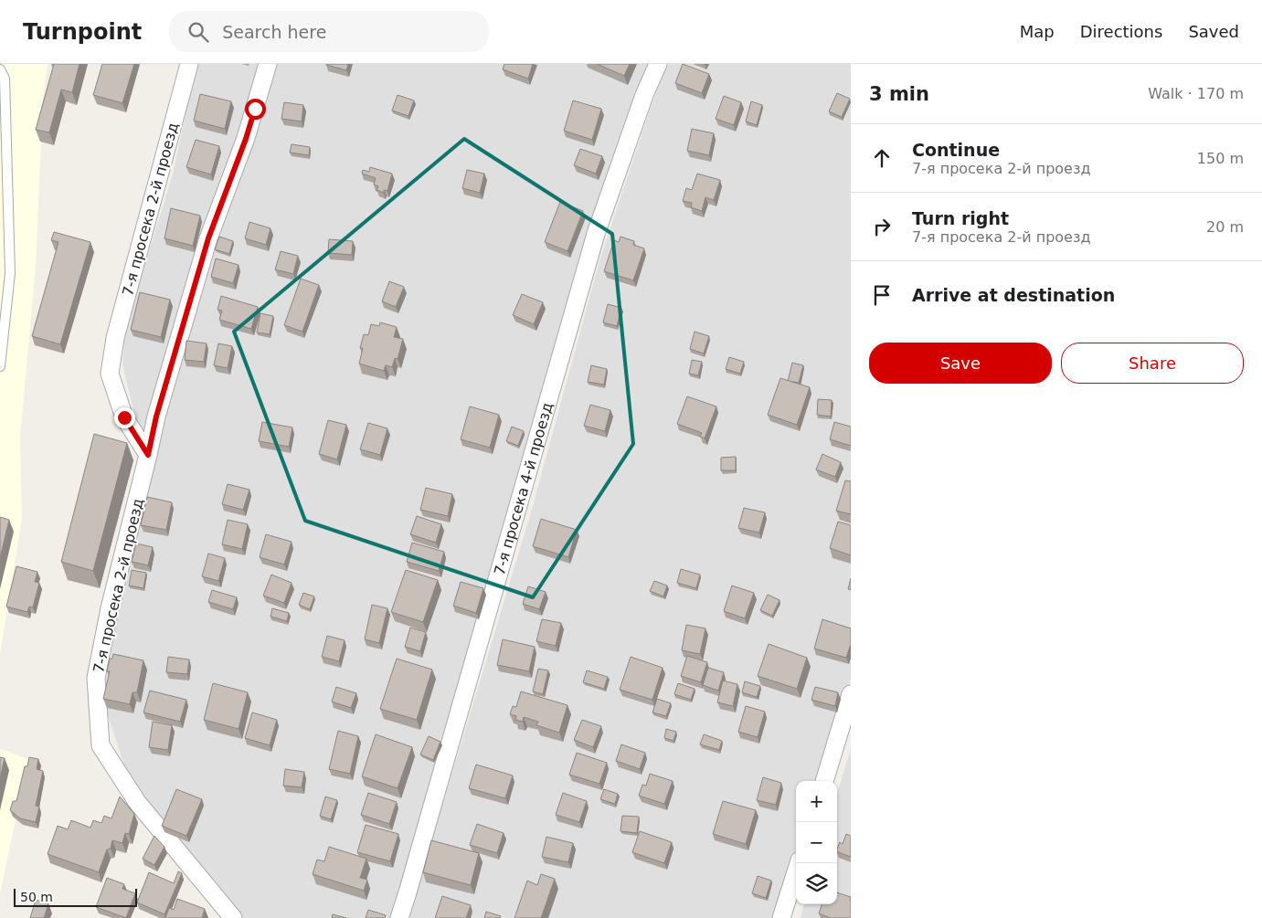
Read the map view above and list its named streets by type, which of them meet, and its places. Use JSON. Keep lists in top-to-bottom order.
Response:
{
  "streets": {
    "street": ["7-я просека 2-й проезд", "7-я просека 4-й проезд"]
  },
  "scale_bar": "50 m",
  "page": {
    "header": "Turnpoint",
    "search": "Search here",
    "nav": ["Map", "Directions", "Saved"],
    "heading": ["3 min", "Walk · 170 m"],
    "list": [
      ["Continue", "7-я просека 2-й проезд", "150 m"],
      ["Turn right", "7-я просека 2-й проезд", "20 m"],
      "Arrive at destination"
    ],
    "buttons": ["Save", "Share"],
    "map_buttons": ["+", "−"],
    "scale": "50 m"
  }
}
